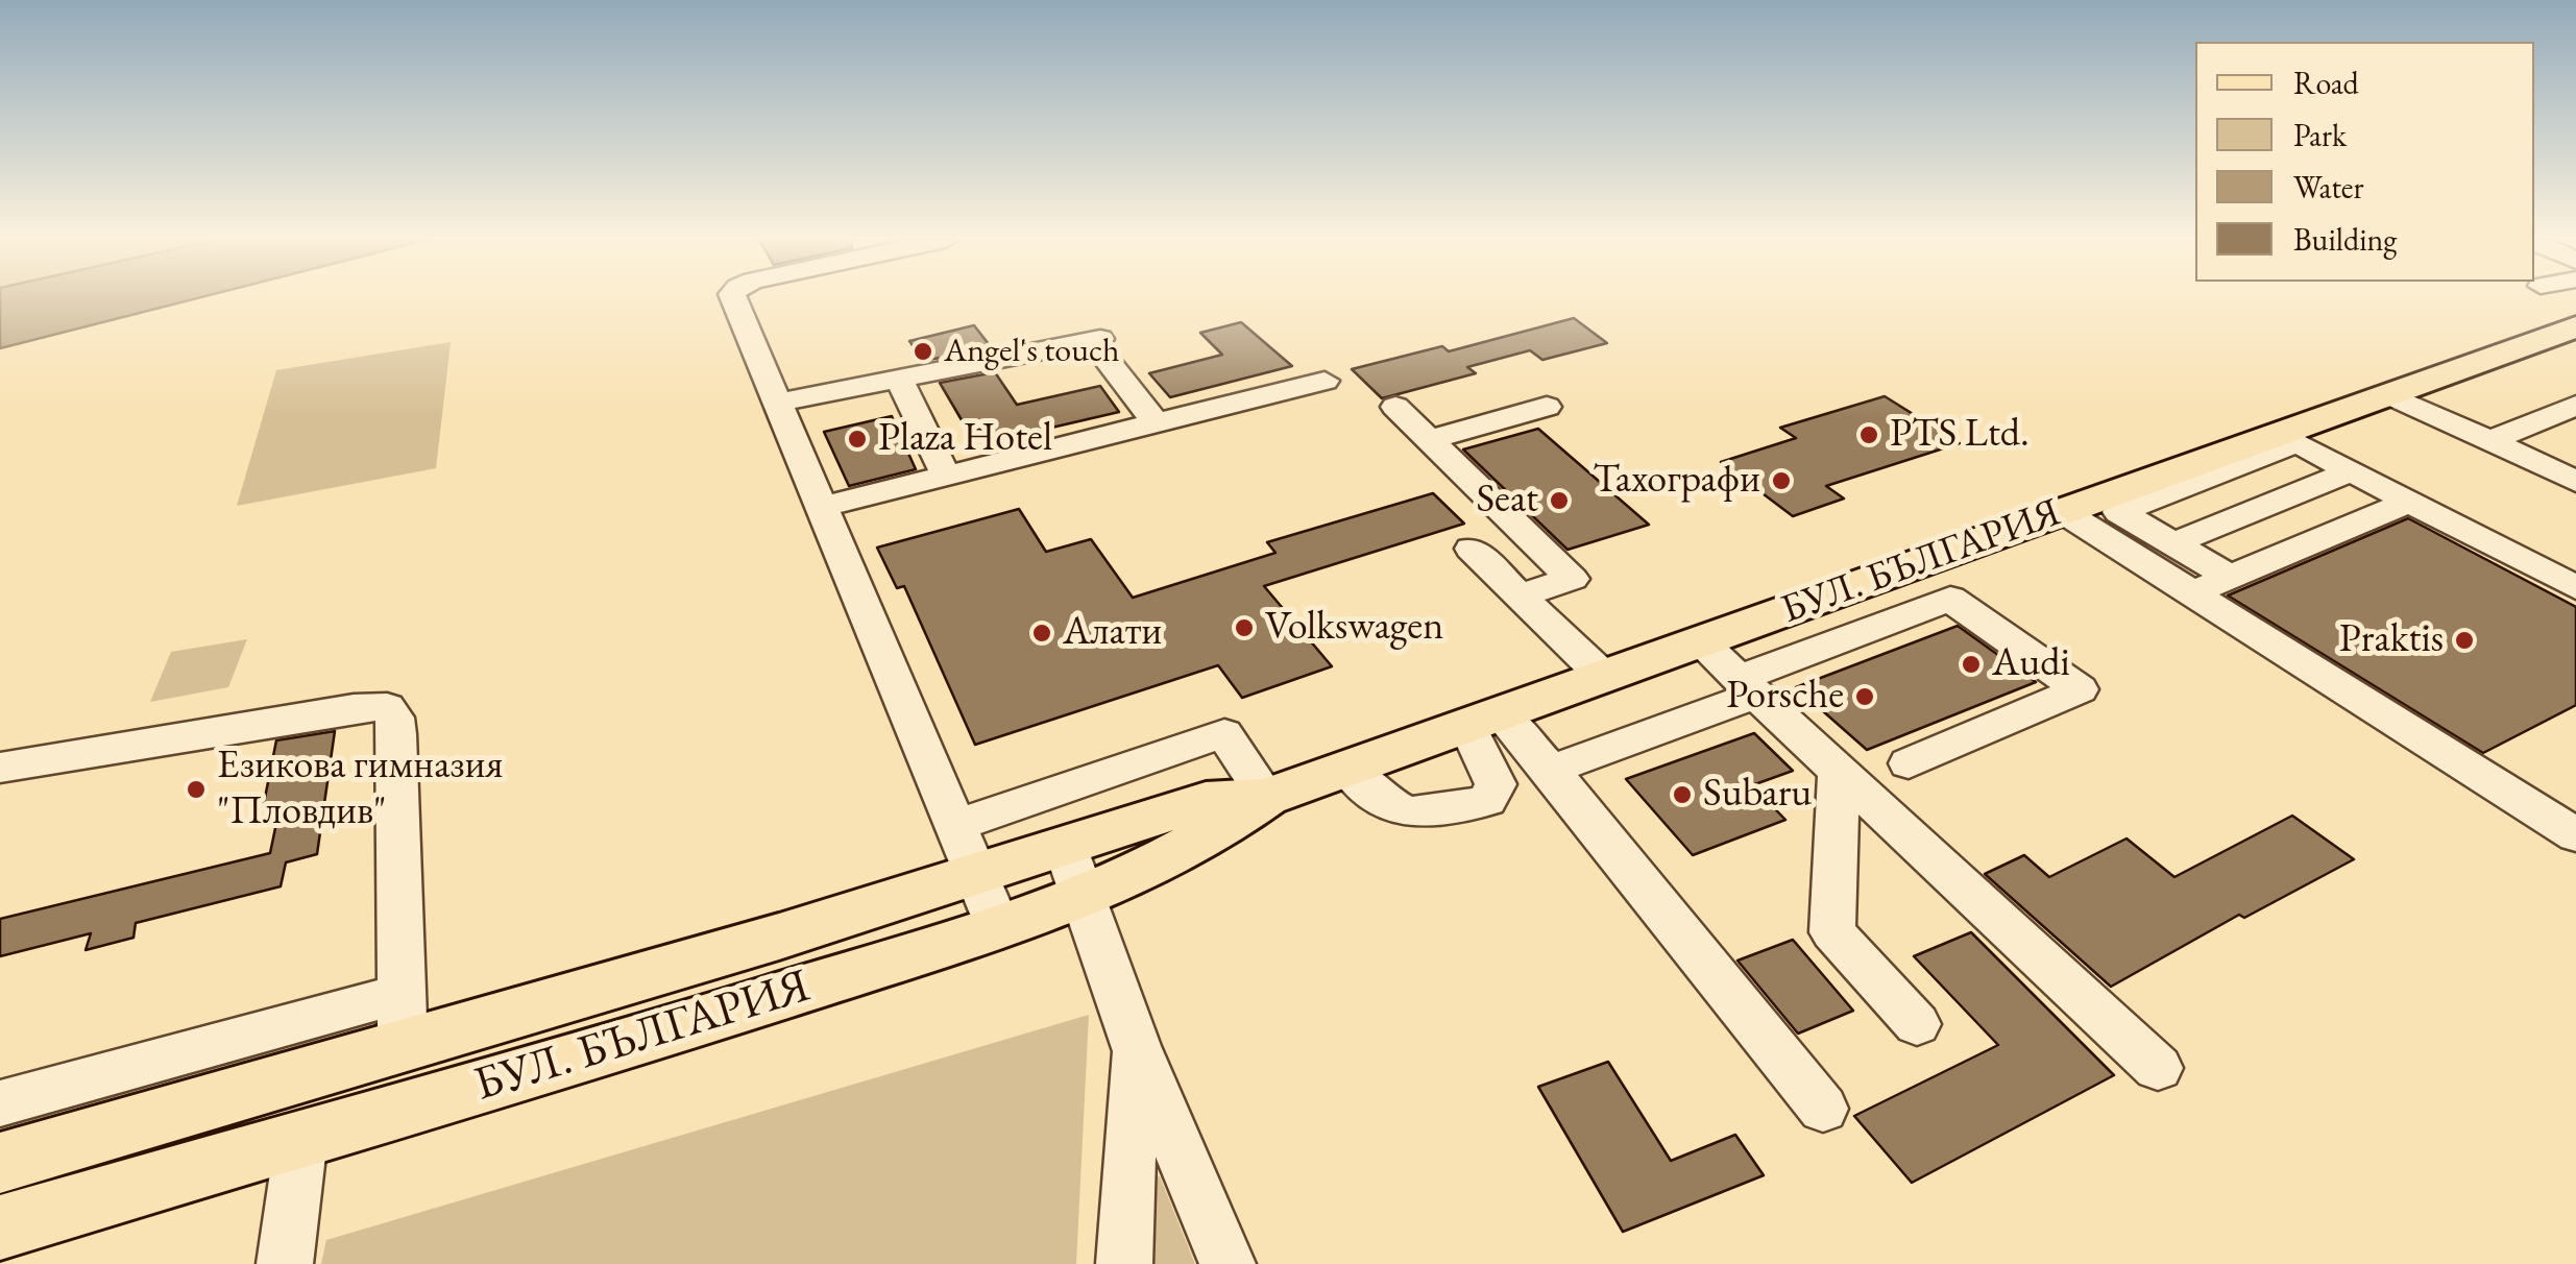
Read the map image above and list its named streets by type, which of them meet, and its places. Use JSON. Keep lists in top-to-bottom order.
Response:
{
  "streets": {
    "main road": ["БУЛ. БЪЛГАРИЯ"]
  },
  "places": [
    "Angel's touch",
    "PTS Ltd.",
    "Plaza Hotel",
    "Тахографи",
    "Seat",
    "Volkswagen",
    "Алати",
    "Praktis",
    "Audi",
    "Porsche",
    "Езикова гимназия \"Пловдив\"",
    "Subaru"
  ],
  "legend": [
    "Road",
    "Park",
    "Water",
    "Building"
  ]
}
